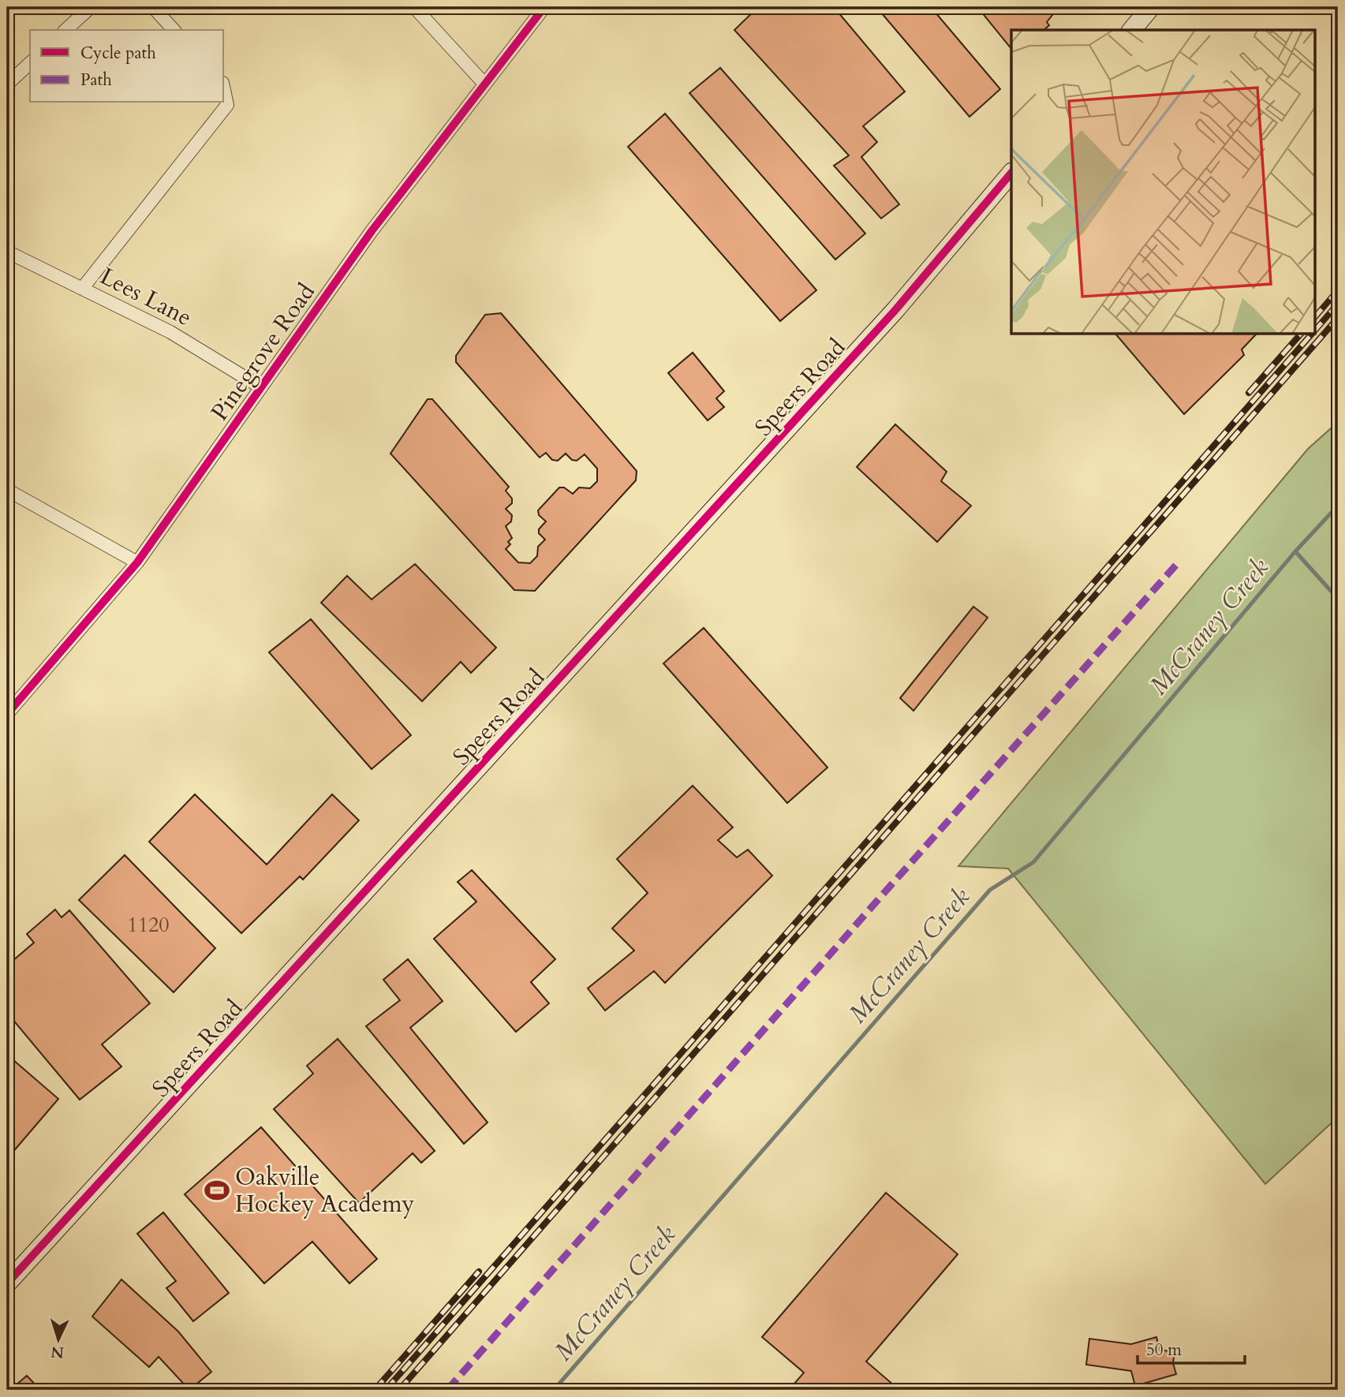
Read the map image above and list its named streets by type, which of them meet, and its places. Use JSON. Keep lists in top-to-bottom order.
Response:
{
  "streets": {
    "main road": ["Speers Road"],
    "street": ["Lees Lane", "Pinegrove Road"]
  },
  "crossings": [
    ["Lees Lane", "Pinegrove Road"]
  ],
  "water": ["McCraney Creek"],
  "places": {
    "sports": ["Oakville Hockey Academy"]
  },
  "house_numbers": ["1120"],
  "legend": ["Cycle path", "Path"],
  "scale_bar": "50 m",
  "north": "bottom"
}
